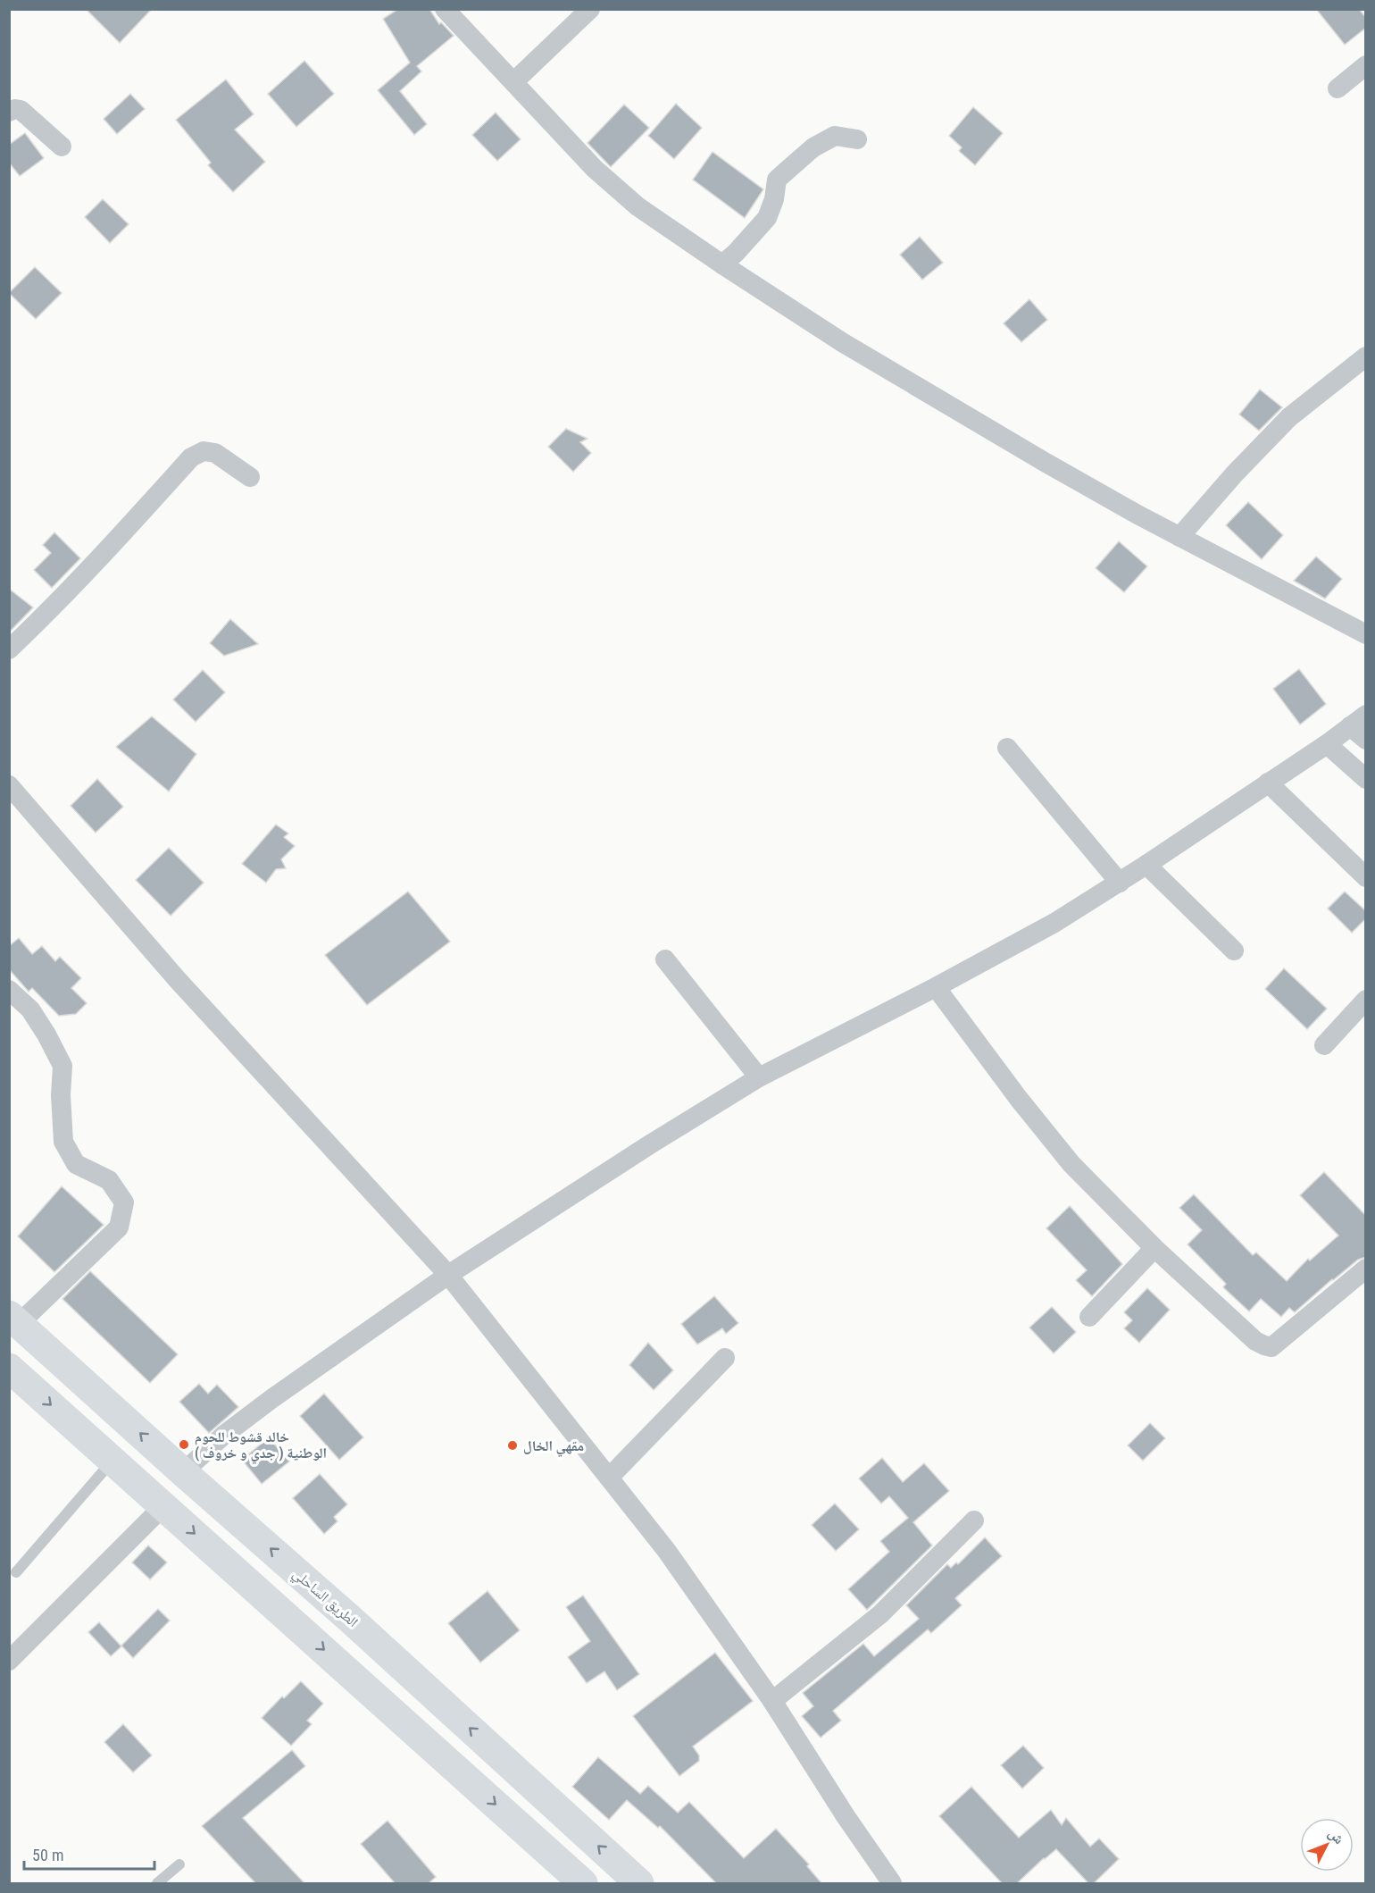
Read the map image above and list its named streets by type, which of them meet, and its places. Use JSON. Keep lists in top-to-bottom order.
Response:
{
  "streets": {
    "highway": ["الطريق الساحلي"]
  },
  "places": ["خالد قشوط للحوم الوطنية ( جدي و خروف )", "مقهي الخال"],
  "scale_bar": "50 m",
  "north": "top right"
}
